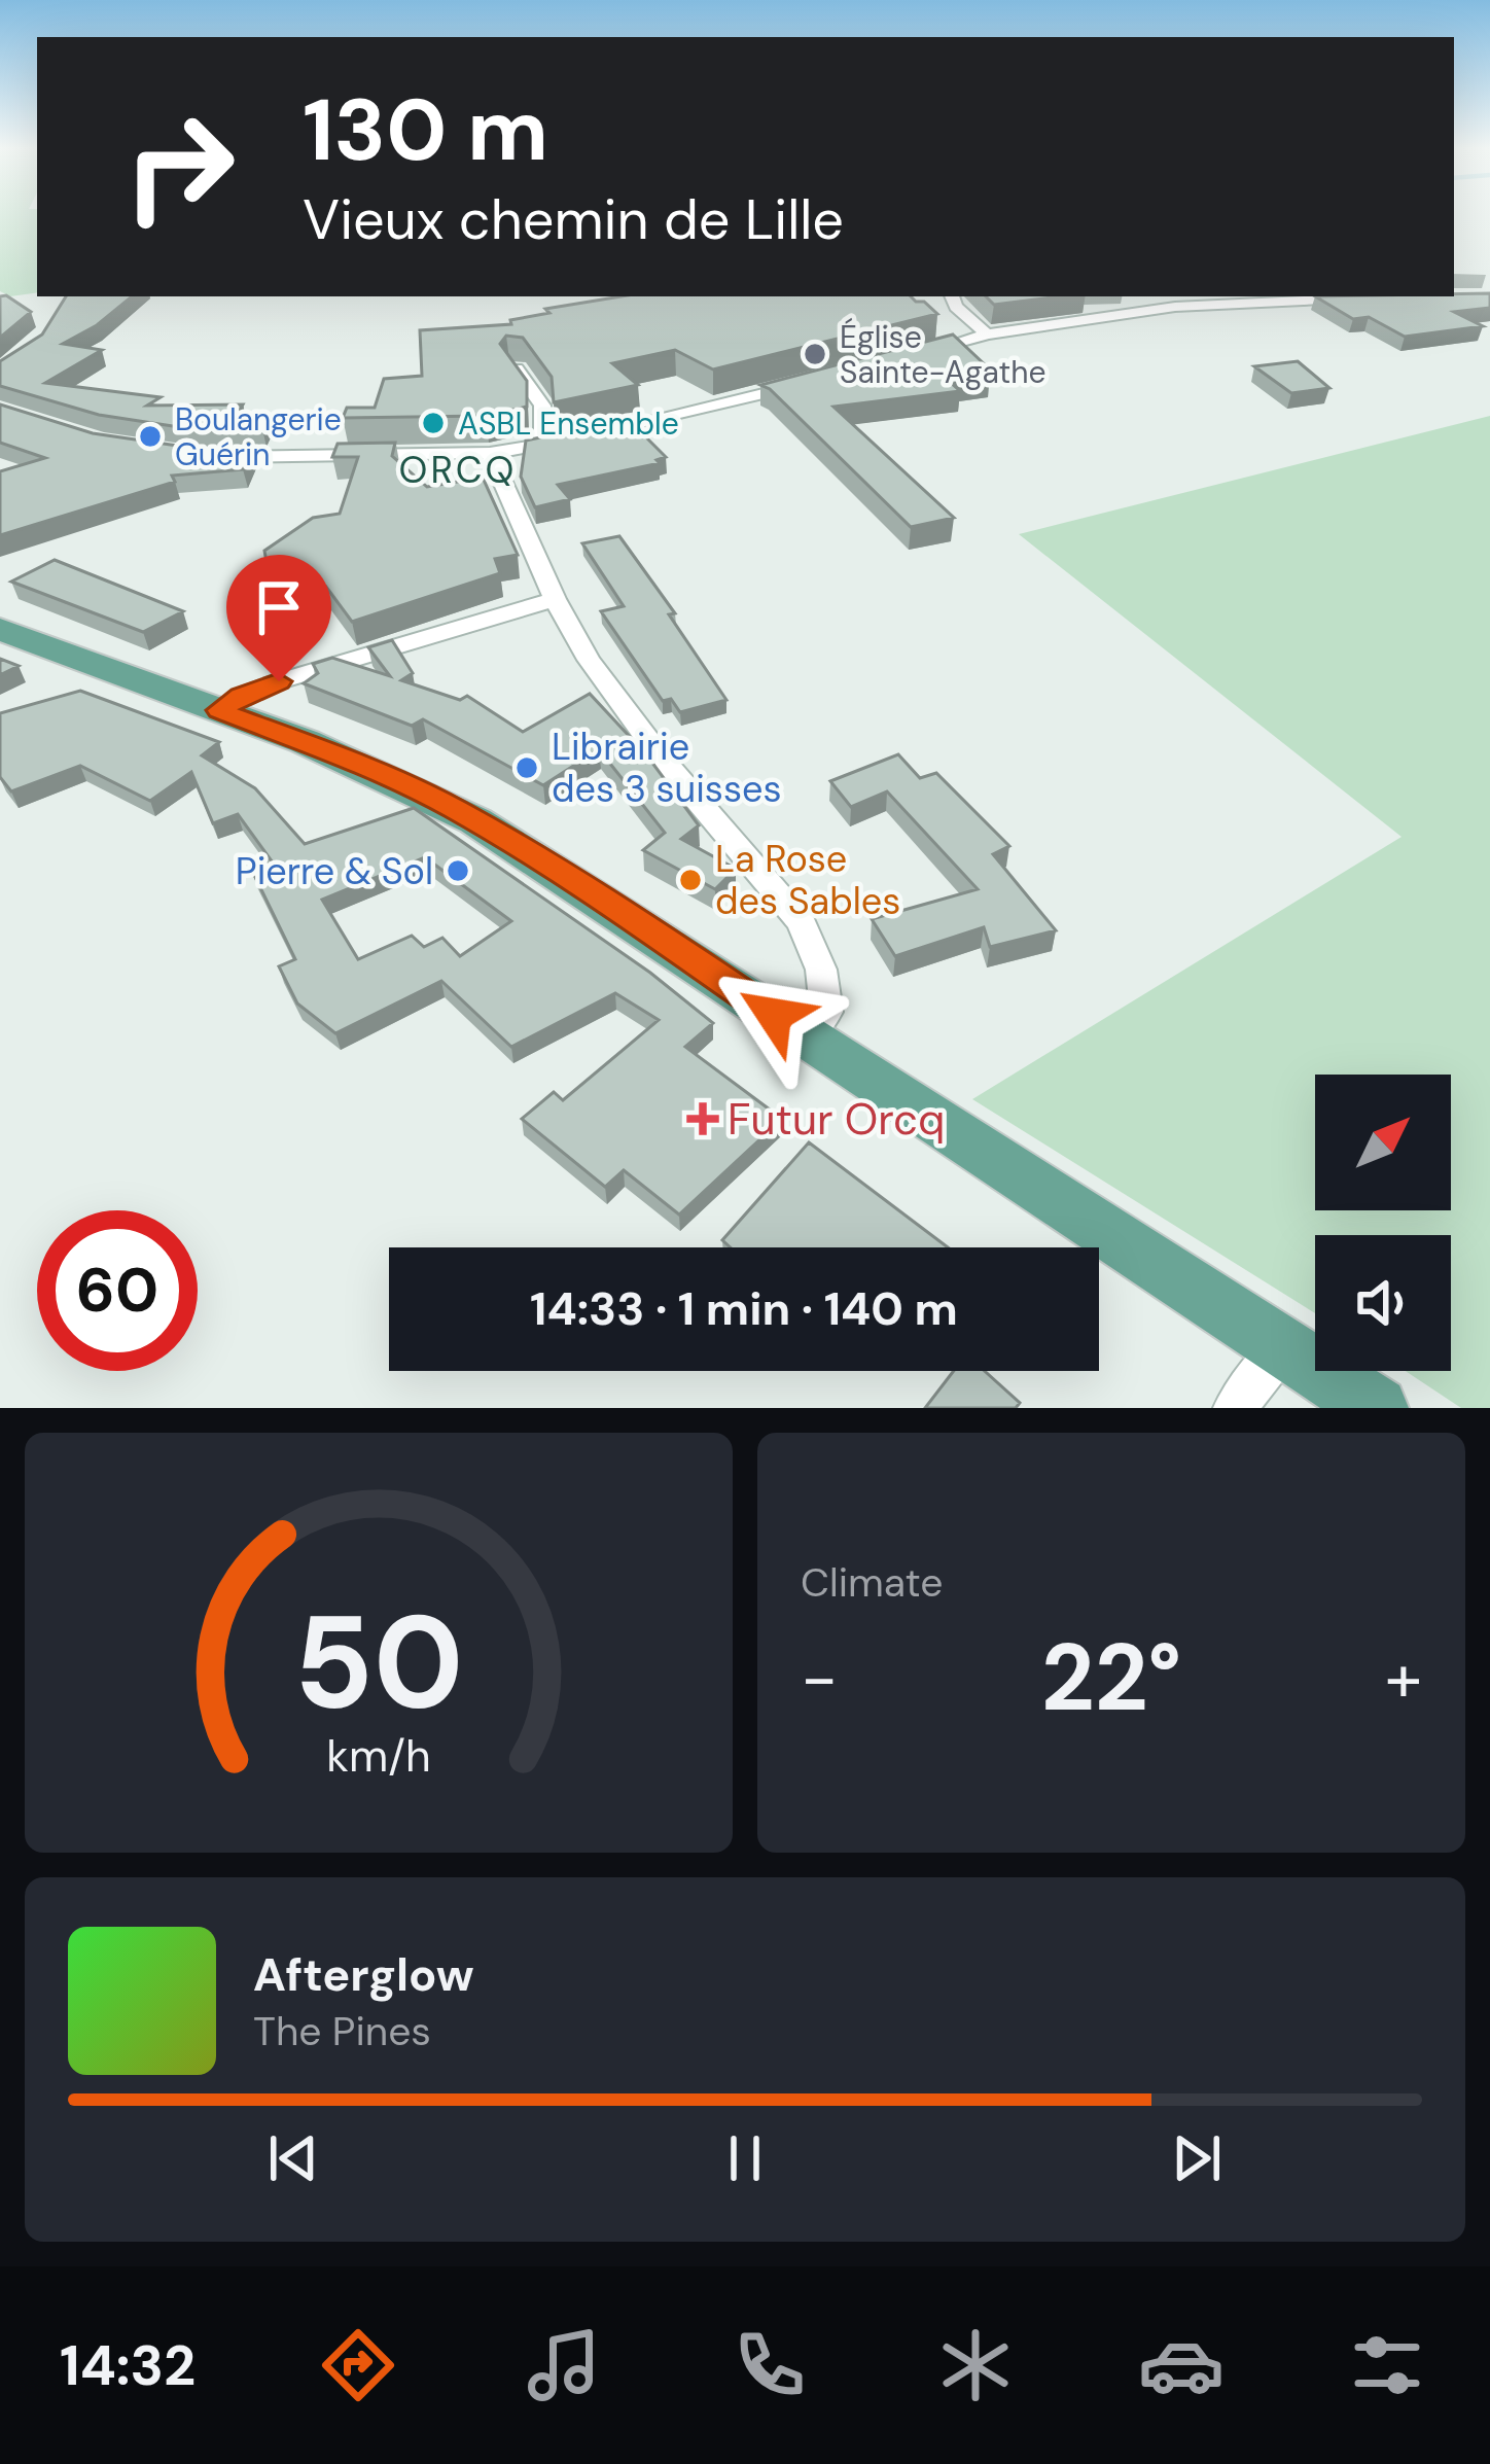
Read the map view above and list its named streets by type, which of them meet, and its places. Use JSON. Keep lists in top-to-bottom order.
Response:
{
  "districts": ["ORCQ"],
  "places": {
    "other": [
      "Église Sainte-Agathe",
      "ASBL Ensemble",
      "Boulangerie Guérin",
      "Librairie des 3 suisses",
      "Pierre & Sol",
      "La Rose des Sables"
    ],
    "health": ["Futur Orcq"]
  },
  "north": "top right",
  "page": {
    "turn": ["130 m", "Vieux chemin de Lille"],
    "limit": "60",
    "trip": "14:33 · 1 min · 140 m",
    "tile": "Climate",
    "heat": ["−", "22°", "+"],
    "song": ["Afterglow", "The Pines"],
    "tabs": "14:32",
    "gauge": ["50", "km/h"]
  }
}
